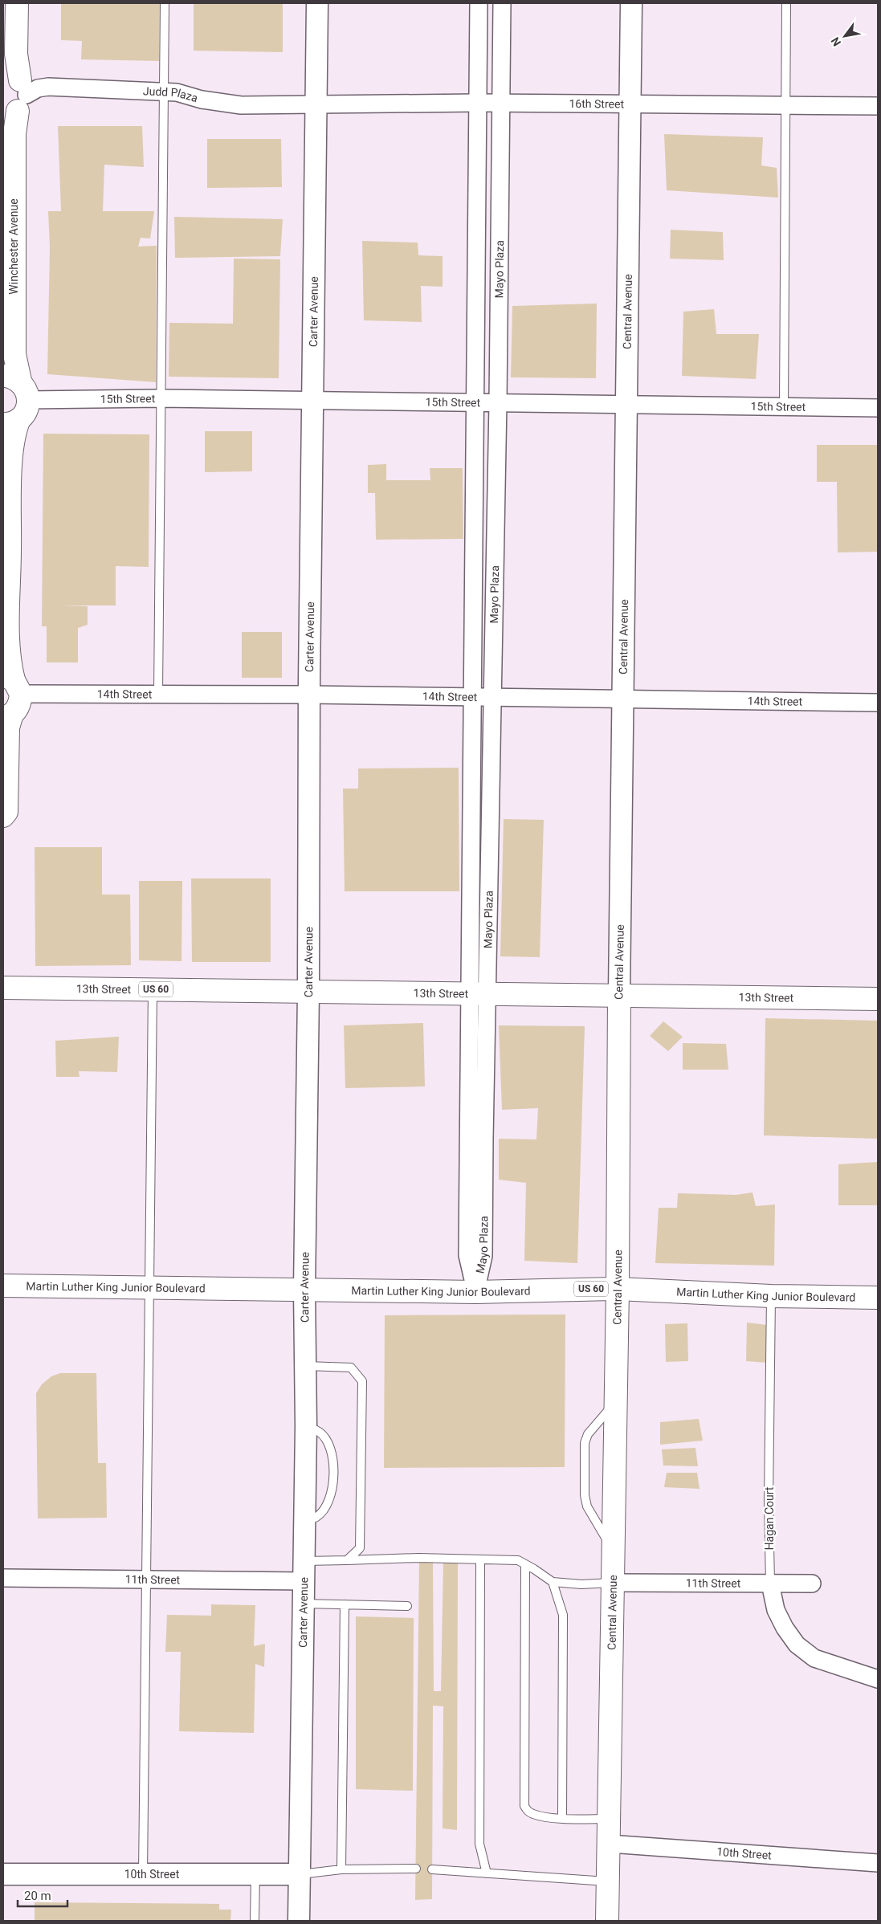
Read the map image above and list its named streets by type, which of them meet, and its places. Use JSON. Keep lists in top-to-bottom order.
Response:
{
  "streets": {
    "main road": [
      "Winchester Avenue",
      "Central Avenue",
      "13th Street",
      "US 60",
      "Martin Luther King Junior Boulevard"
    ],
    "street": [
      "Judd Plaza",
      "16th Street",
      "Mayo Plaza",
      "Carter Avenue",
      "15th Street",
      "14th Street",
      "Hagan Court",
      "11th Street",
      "10th Street"
    ]
  },
  "crossings": [
    ["Judd Plaza", "16th Street"],
    ["Judd Plaza", "Winchester Avenue"],
    ["Judd Plaza", "Carter Avenue"],
    ["16th Street", "Mayo Plaza"],
    ["16th Street", "Carter Avenue"],
    ["16th Street", "Central Avenue"],
    ["Winchester Avenue", "15th Street"],
    ["Mayo Plaza", "15th Street"],
    ["Mayo Plaza", "14th Street"],
    ["Mayo Plaza", "13th Street"],
    ["Mayo Plaza", "Martin Luther King Junior Boulevard"],
    ["Carter Avenue", "15th Street"],
    ["Carter Avenue", "14th Street"],
    ["Carter Avenue", "13th Street"],
    ["Carter Avenue", "Martin Luther King Junior Boulevard"],
    ["Carter Avenue", "11th Street"],
    ["Carter Avenue", "10th Street"],
    ["Central Avenue", "15th Street"],
    ["Central Avenue", "14th Street"],
    ["Central Avenue", "13th Street"],
    ["Central Avenue", "Martin Luther King Junior Boulevard"],
    ["Central Avenue", "11th Street"],
    ["Central Avenue", "10th Street"],
    ["Martin Luther King Junior Boulevard", "Hagan Court"],
    ["Hagan Court", "11th Street"]
  ],
  "scale_bar": "20 m",
  "north": "bottom left"
}
